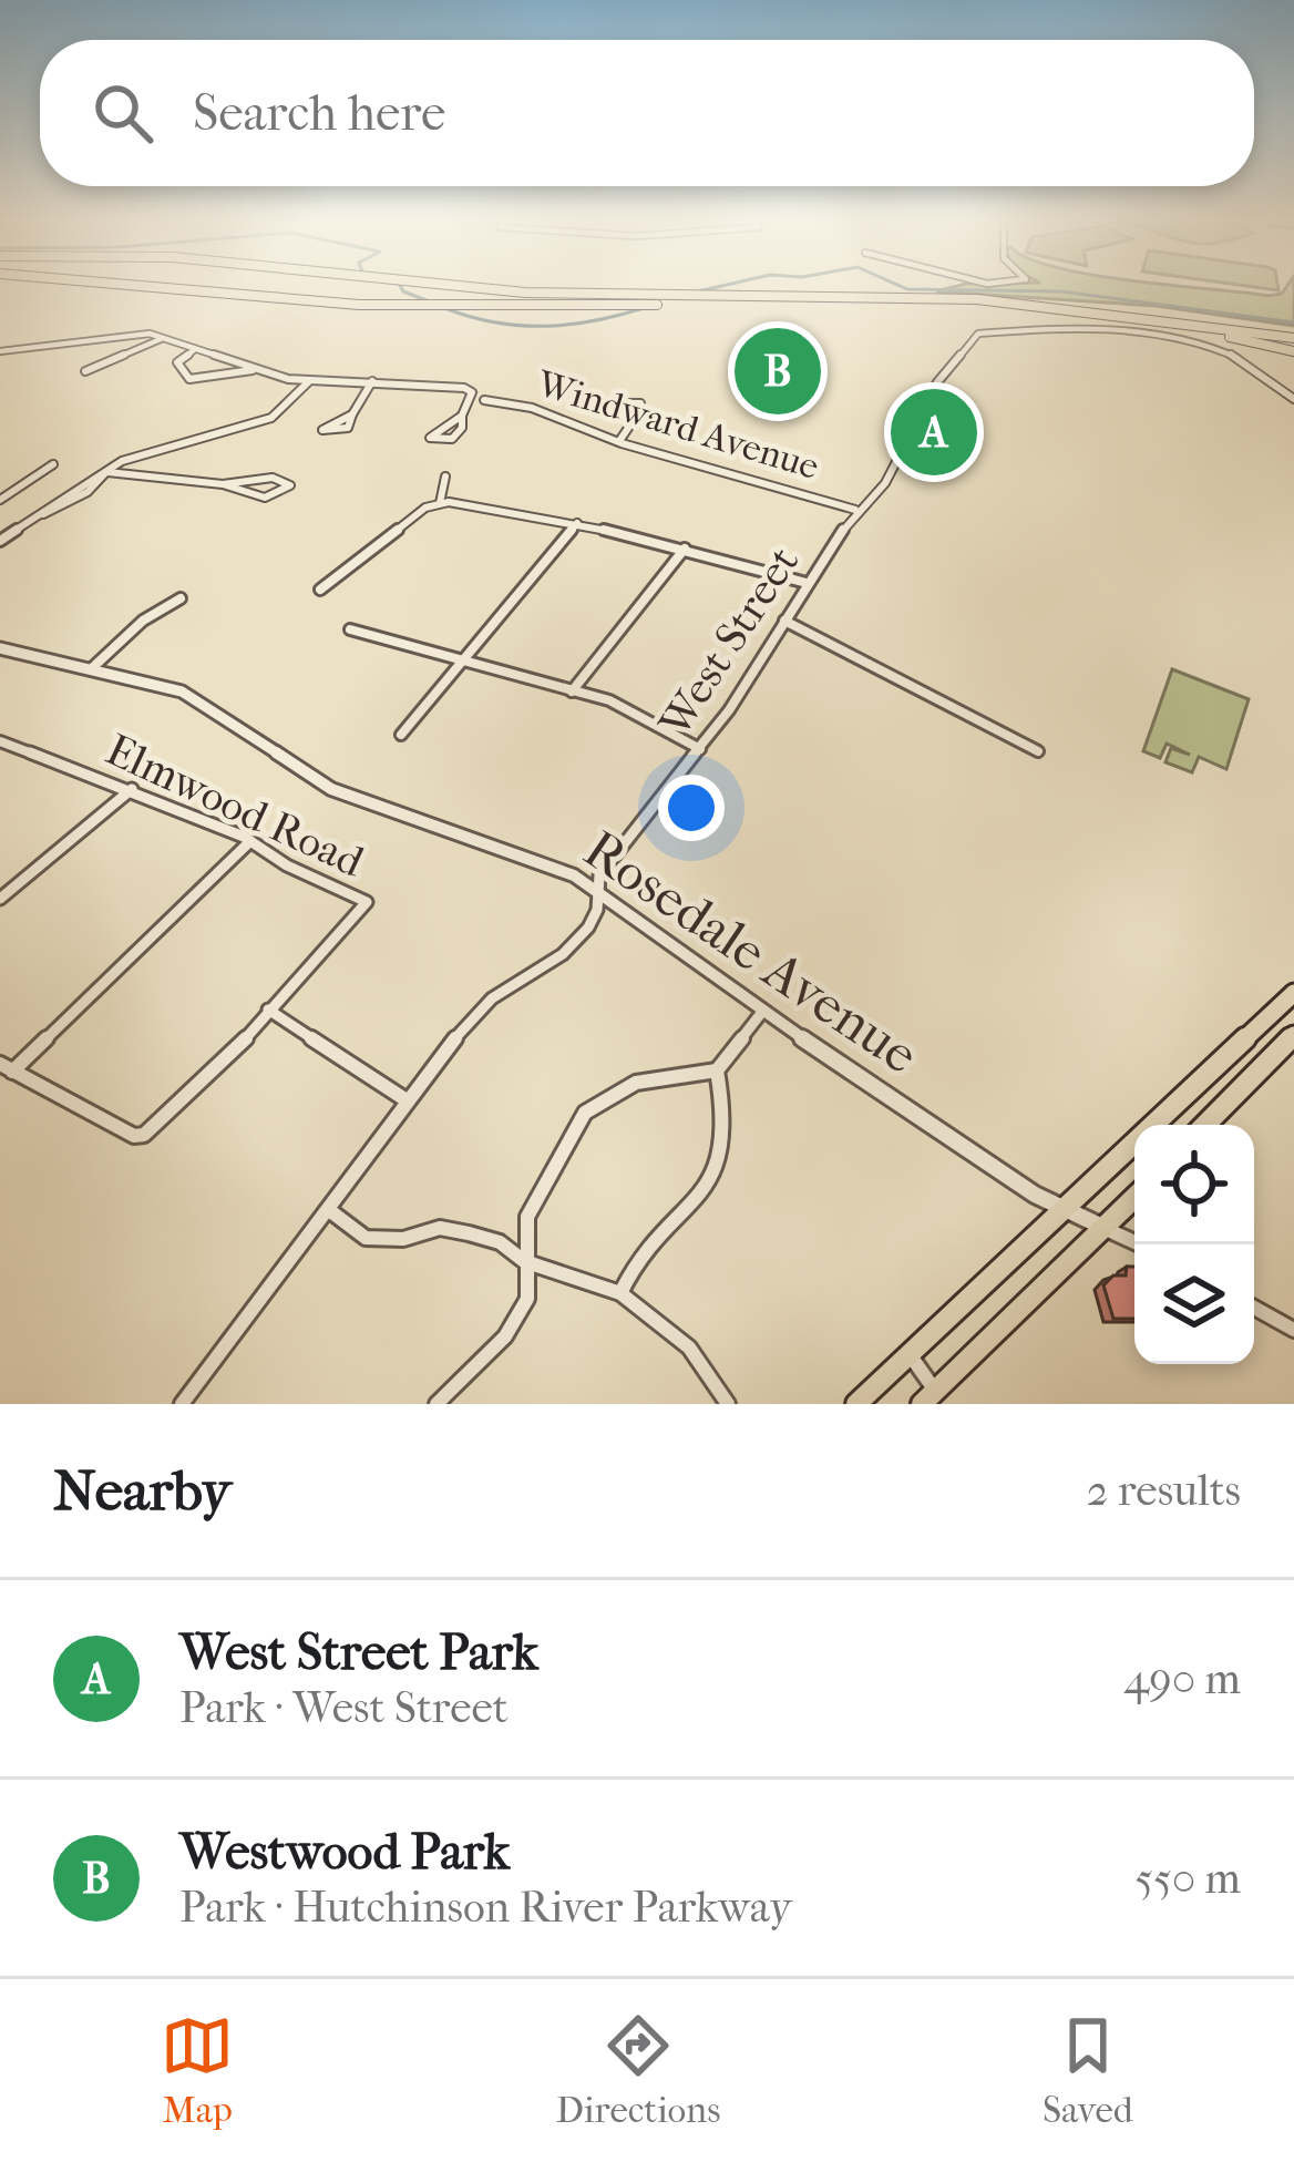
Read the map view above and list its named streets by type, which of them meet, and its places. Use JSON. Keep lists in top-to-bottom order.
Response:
{
  "streets": {
    "street": [
      "Windward Avenue",
      "West Street",
      "Elmwood Road",
      "Rosedale Avenue"
    ]
  },
  "crossings": [
    ["Windward Avenue", "West Street"],
    ["West Street", "Rosedale Avenue"]
  ],
  "page": {
    "search": "Search here",
    "pins": ["B", "A"],
    "heading": ["Nearby", "2 results"],
    "list": [
      {
        "mark": "A",
        "name": "West Street Park",
        "note": "Park · West Street",
        "value": "490 m"
      },
      {
        "mark": "B",
        "name": "Westwood Park",
        "note": "Park · Hutchinson River Parkway",
        "value": "550 m"
      }
    ],
    "nav": ["Map", "Directions", "Saved"]
  }
}
